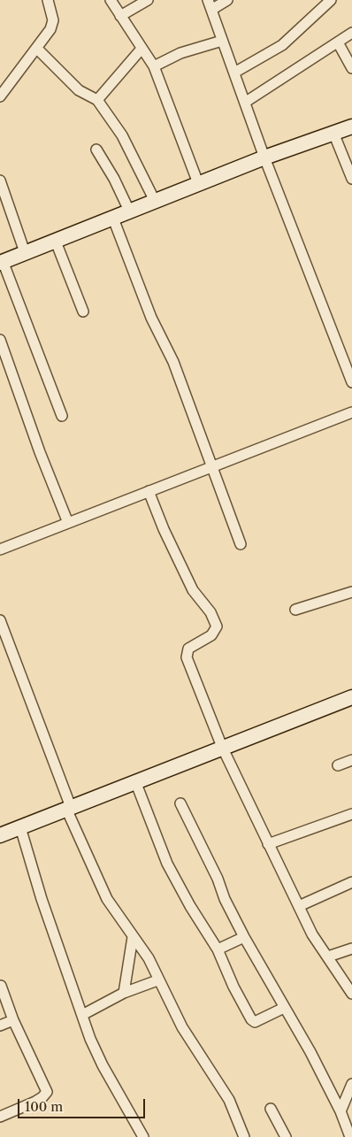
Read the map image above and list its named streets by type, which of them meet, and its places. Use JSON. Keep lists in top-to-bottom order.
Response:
{
  "scale_bar": "100 m"
}
